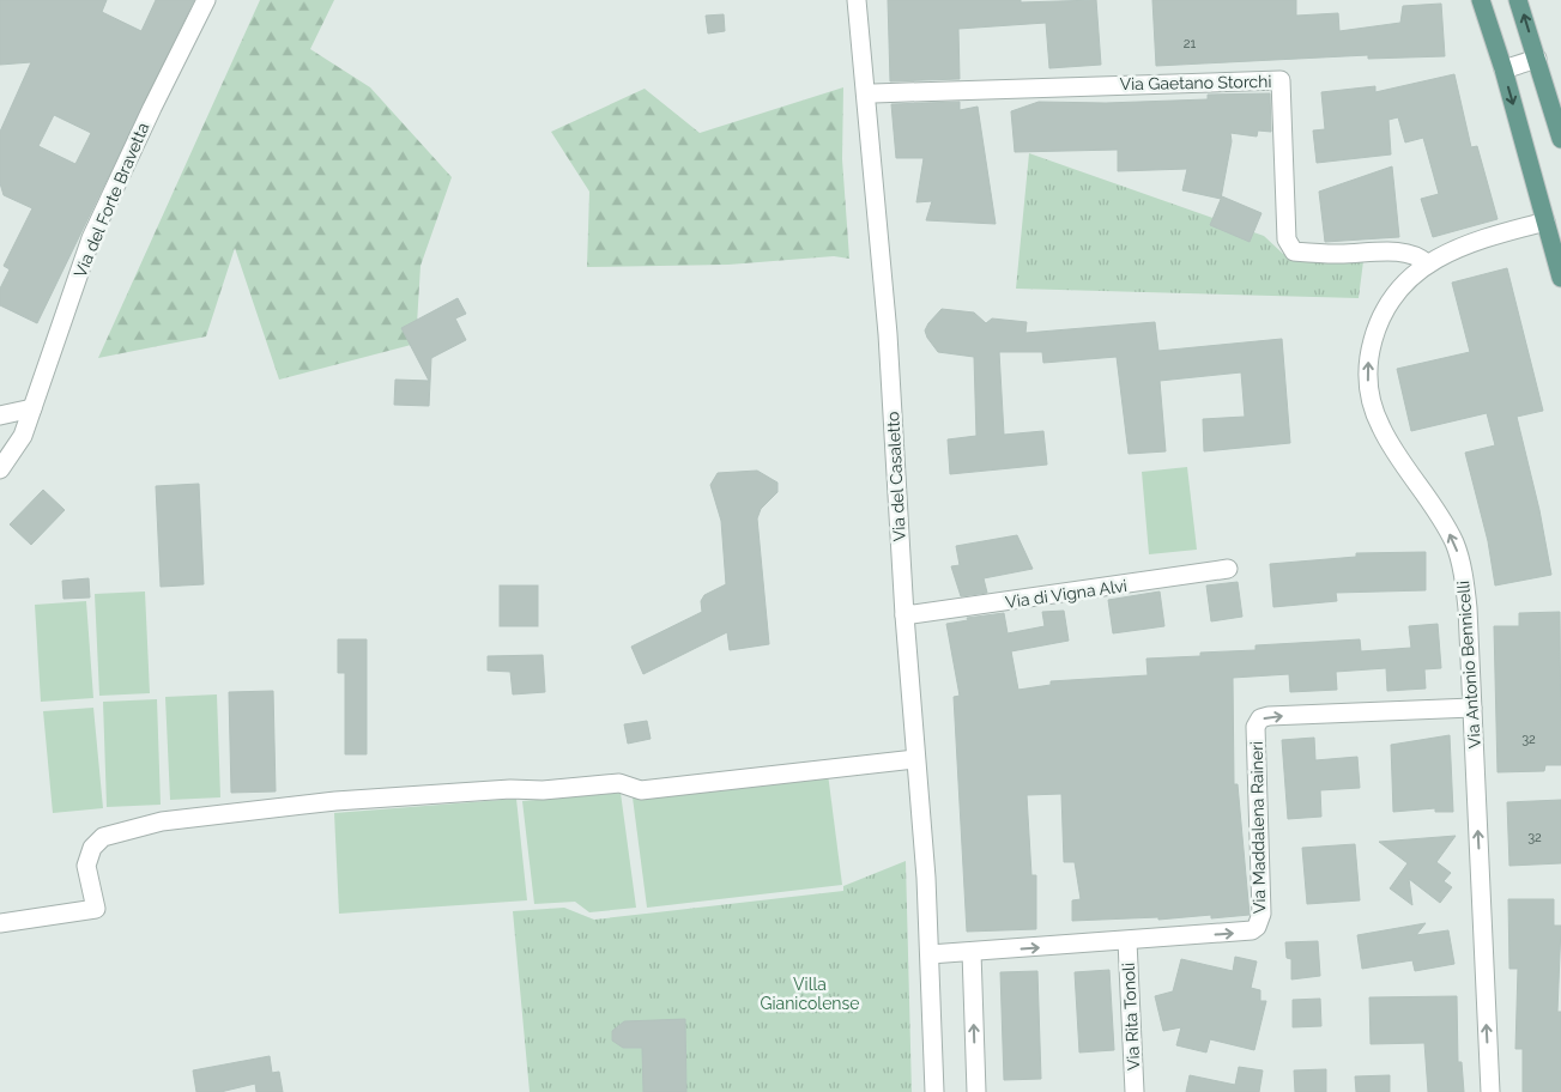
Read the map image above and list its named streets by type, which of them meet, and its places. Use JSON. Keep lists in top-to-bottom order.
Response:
{
  "streets": {
    "street": [
      "Via Gaetano Storchi",
      "Via del Forte Bravetta",
      "Via del Casaletto",
      "Via di Vigna Alvi",
      "Via Antonio Bennicelli",
      "Via Maddalena Raineri",
      "Via Rita Tonoli"
    ]
  },
  "crossings": [
    ["Via Gaetano Storchi", "Via Antonio Bennicelli"],
    ["Via del Casaletto", "Via di Vigna Alvi"],
    ["Via del Casaletto", "Via Maddalena Raineri"],
    ["Via Antonio Bennicelli", "Via Maddalena Raineri"],
    ["Via Maddalena Raineri", "Via Rita Tonoli"]
  ],
  "one_way": ["Via Antonio Bennicelli"],
  "parks": ["Villa Gianicolense"],
  "house_numbers": ["21", "32", "32"]
}
